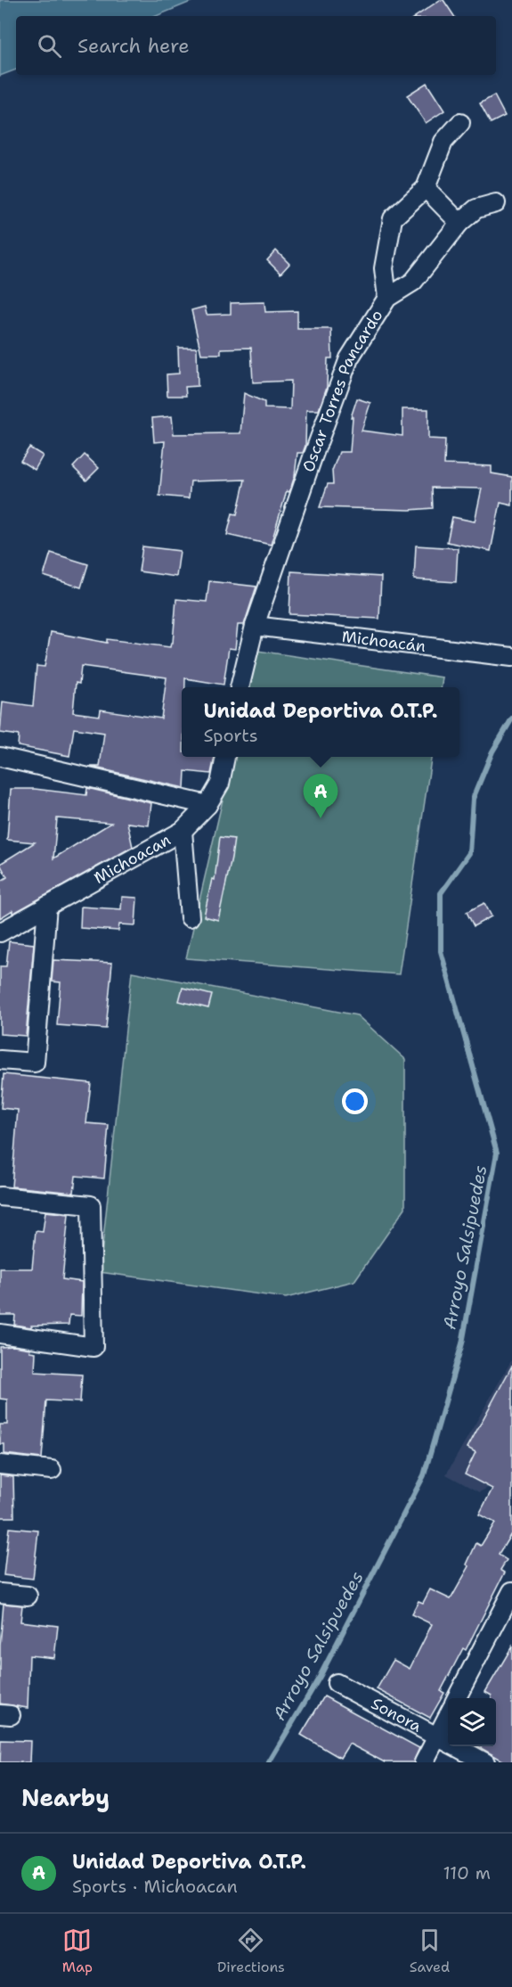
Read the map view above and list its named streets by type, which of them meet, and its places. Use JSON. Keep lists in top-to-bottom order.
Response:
{
  "streets": {
    "street": [
      "Oscar Torres Pancardo",
      "Michoacán",
      "Michoacan",
      "Sonora"
    ]
  },
  "crossings": [
    ["Oscar Torres Pancardo", "Michoacán"]
  ],
  "water": ["Arroyo Salsipuedes"],
  "page": {
    "search": "Search here",
    "popup": ["Unidad Deportiva O.T.P.", "Sports"],
    "pins": "A",
    "heading": "Nearby",
    "list": [
      {
        "mark": "A",
        "name": "Unidad Deportiva O.T.P.",
        "note": "Sports · Michoacan",
        "value": "110 m"
      }
    ],
    "nav": ["Map", "Directions", "Saved"]
  }
}
